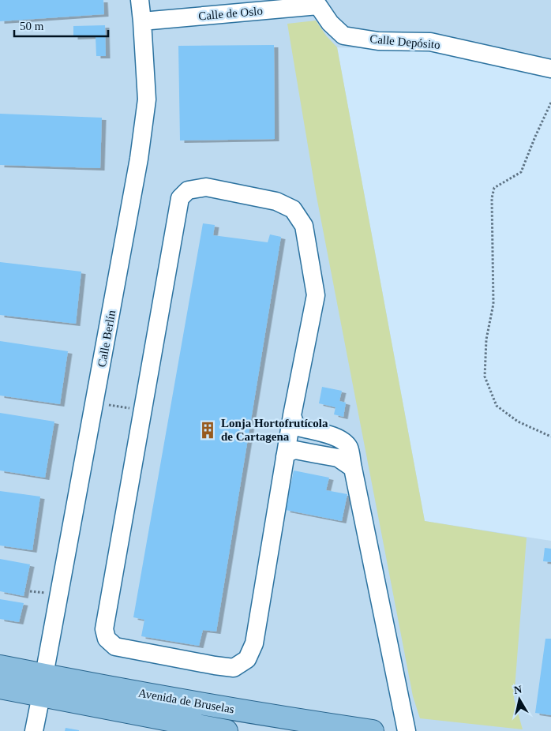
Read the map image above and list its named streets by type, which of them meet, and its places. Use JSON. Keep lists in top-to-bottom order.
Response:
{
  "streets": {
    "main road": ["Avenida de Bruselas"],
    "street": ["Calle de Oslo", "Calle Depósito", "Calle Berlín"]
  },
  "crossings": [
    ["Calle de Oslo", "Calle Depósito"],
    ["Calle de Oslo", "Calle Berlín"],
    ["Calle Berlín", "Avenida de Bruselas"]
  ],
  "places": {
    "building": ["Lonja Hortofrutícola de Cartagena"]
  },
  "scale_bar": "50 m",
  "north": "top"
}
